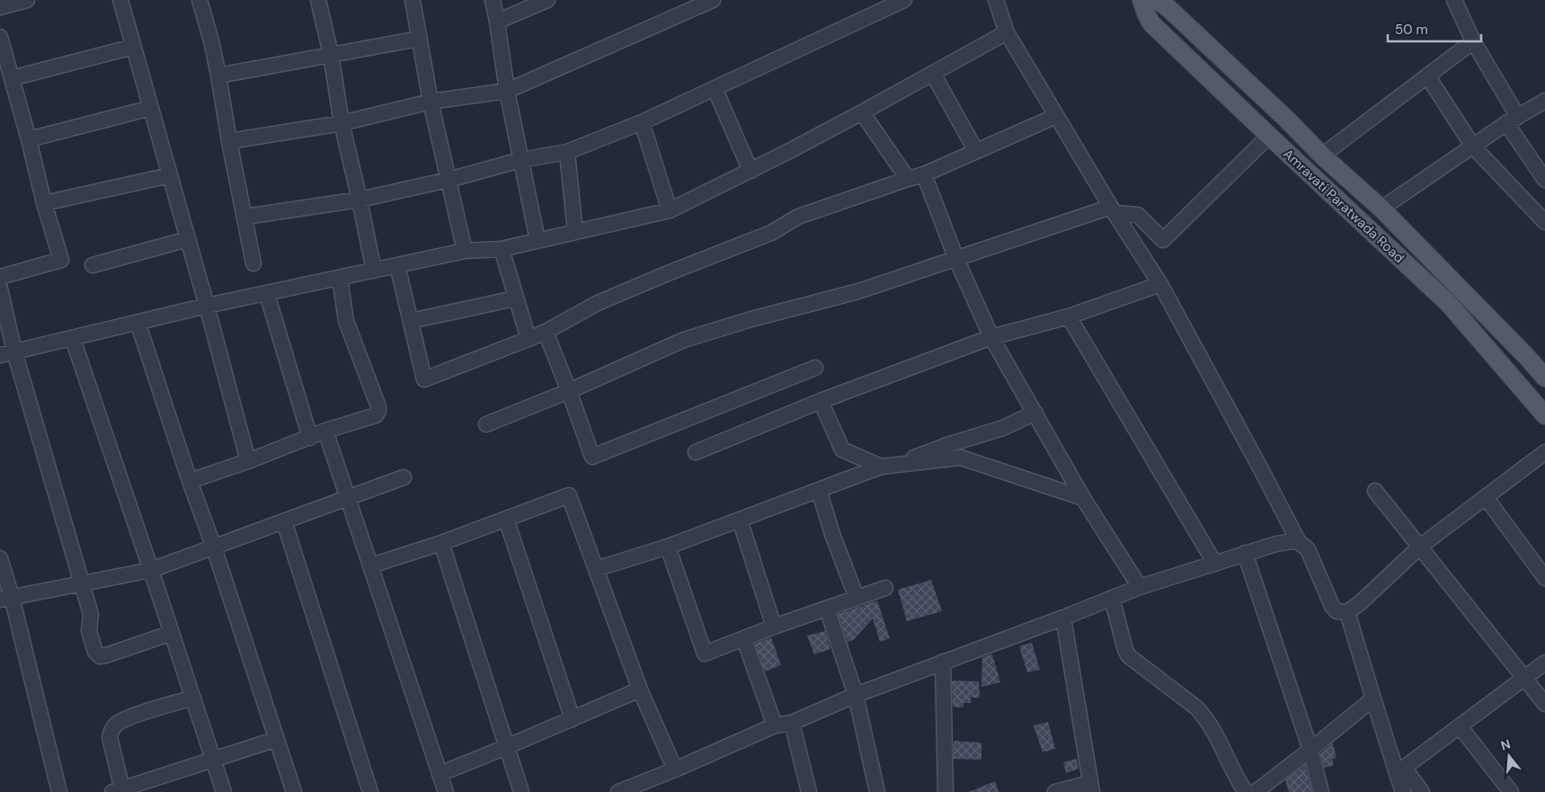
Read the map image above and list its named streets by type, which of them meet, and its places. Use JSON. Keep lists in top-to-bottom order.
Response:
{
  "streets": {
    "main road": ["Amravati Paratwada Road"]
  },
  "scale_bar": "50 m",
  "north": "top"
}
